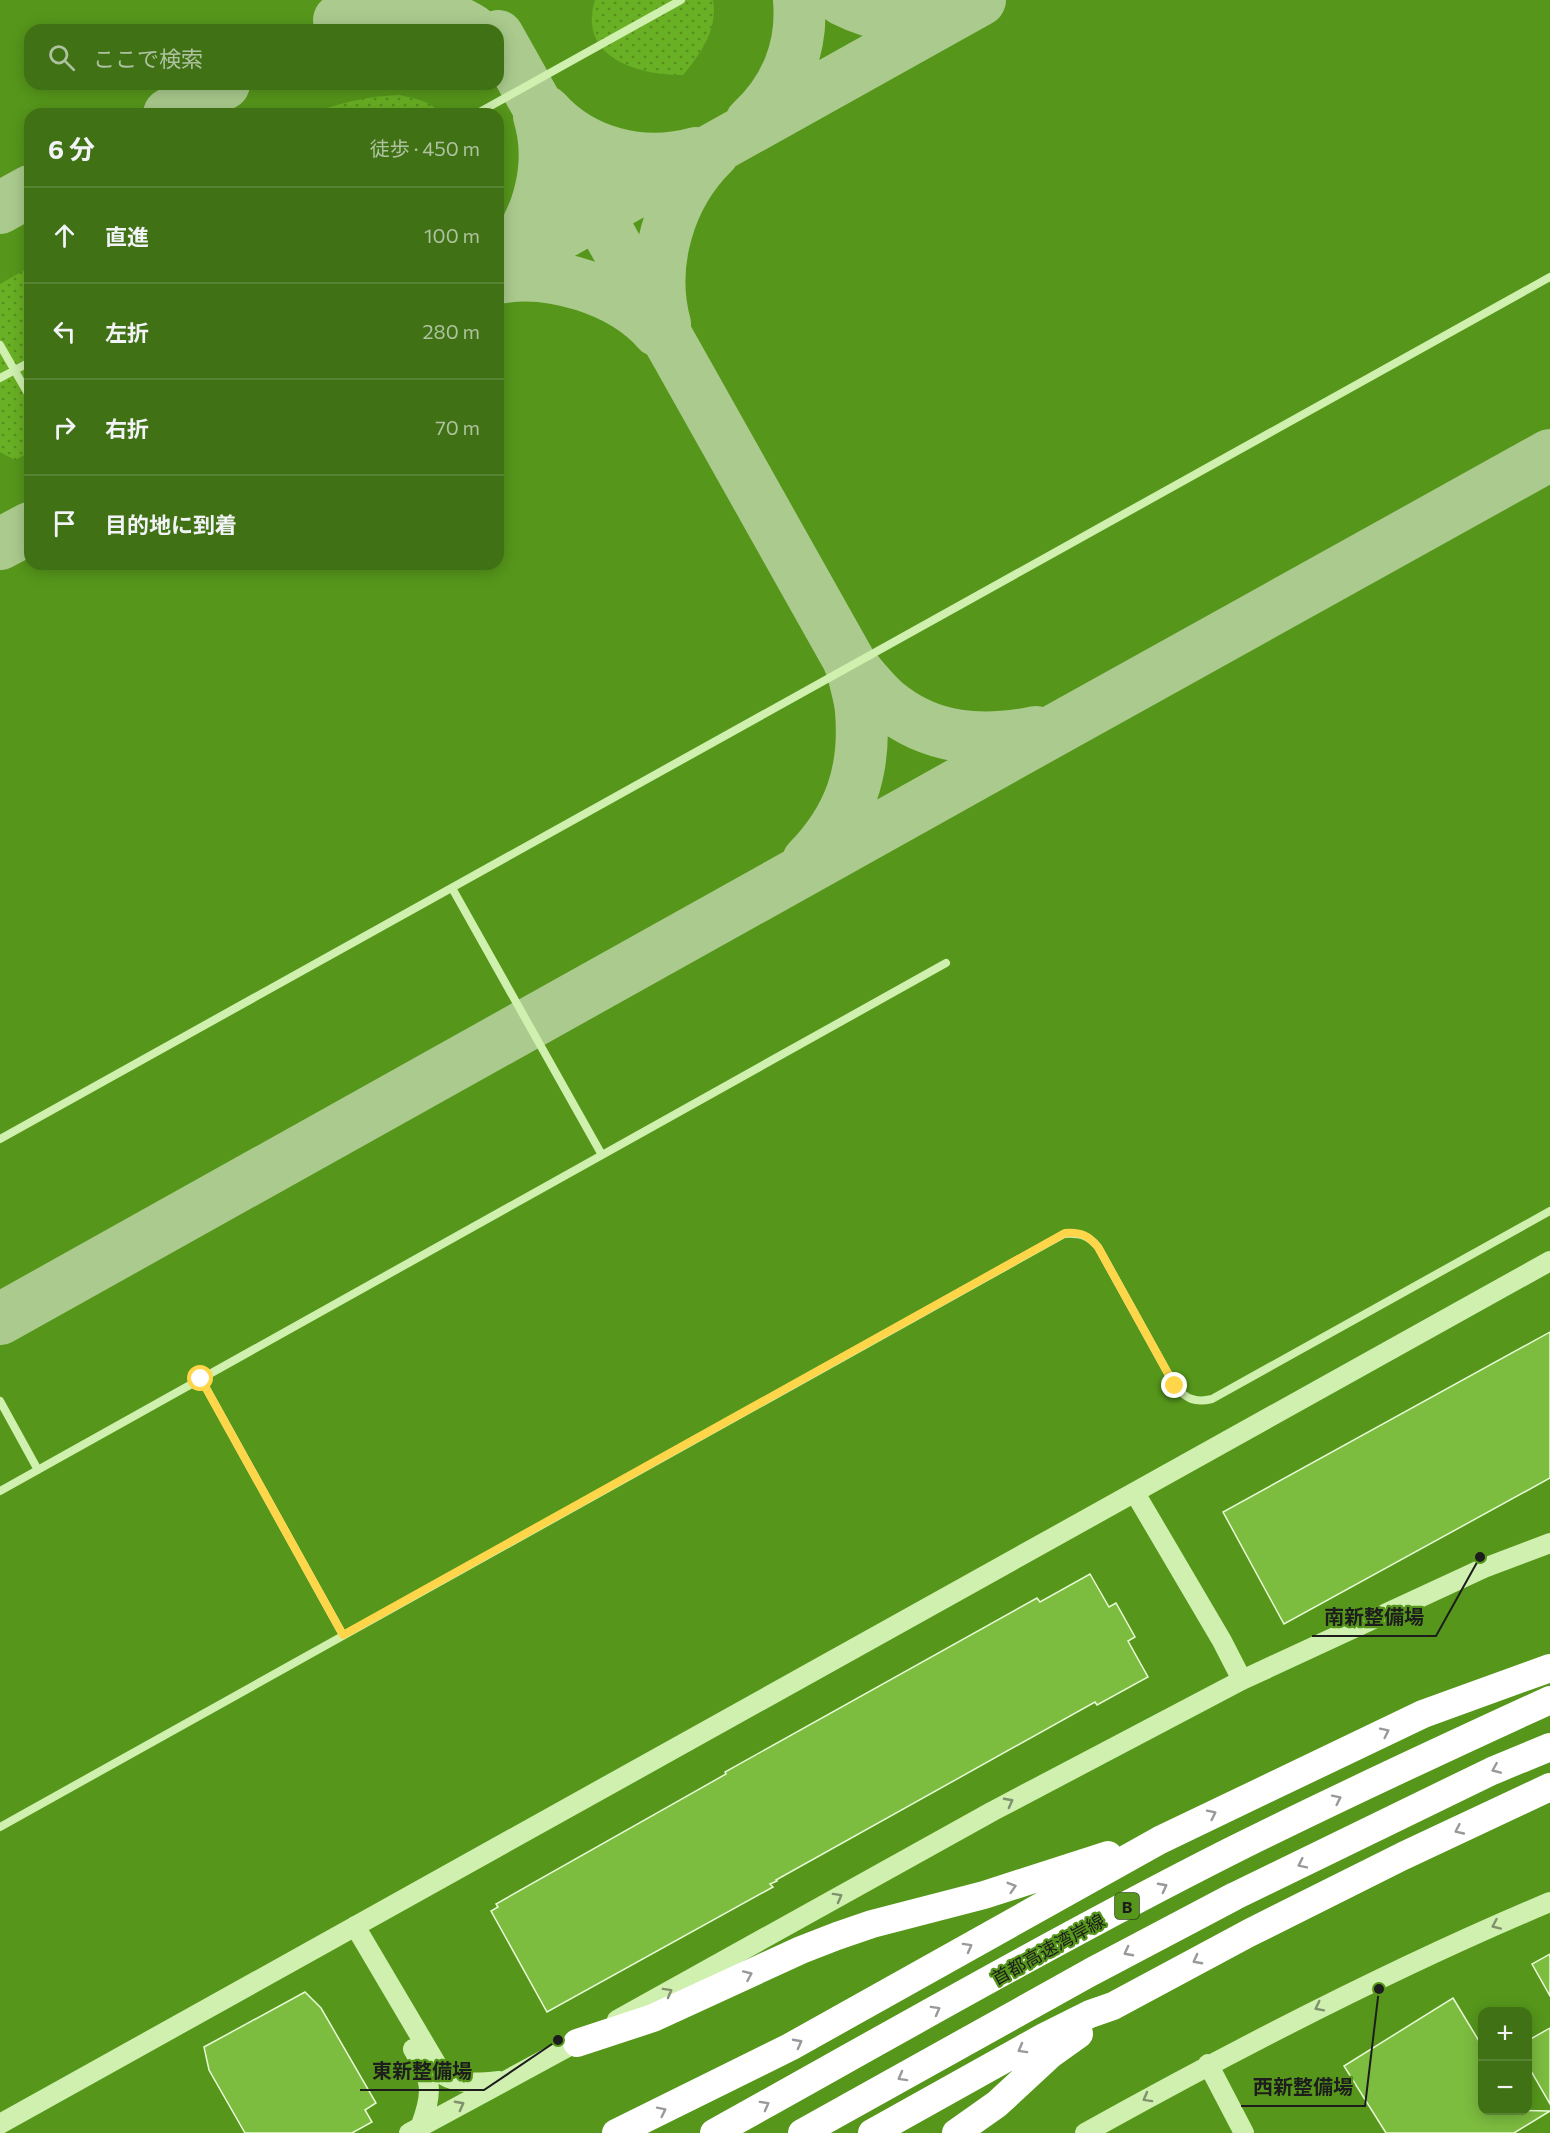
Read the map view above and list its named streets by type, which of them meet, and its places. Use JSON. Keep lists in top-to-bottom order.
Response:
{
  "streets": {
    "highway": ["B", "首都高速湾岸線"]
  },
  "places": ["南新整備場", "西新整備場", "東新整備場"],
  "page": {
    "search": "ここで検索",
    "heading": ["6 分", "徒歩 · 450 m"],
    "list": [
      ["直進", "100 m"],
      ["左折", "280 m"],
      ["右折", "70 m"],
      "目的地に到着"
    ],
    "map_buttons": ["+", "−"]
  }
}
